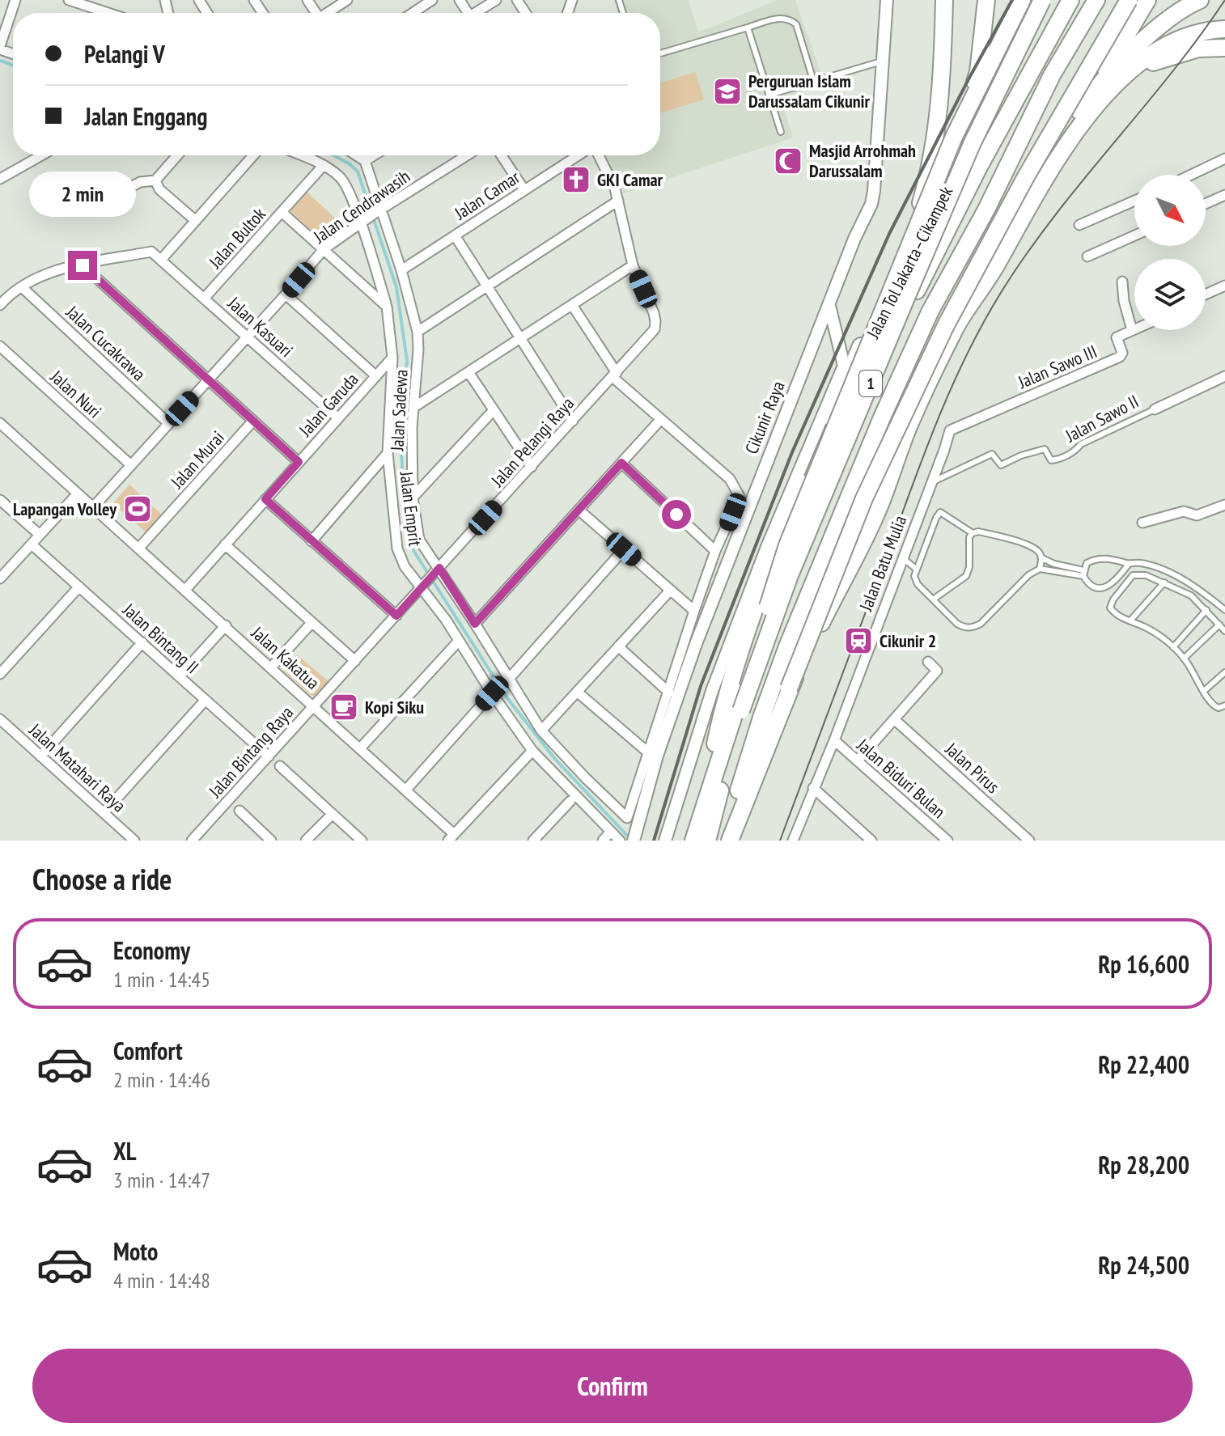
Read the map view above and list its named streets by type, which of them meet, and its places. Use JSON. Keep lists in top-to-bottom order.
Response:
{
  "streets": {
    "highway": ["Jalan Tol Jakarta–Cikampek", "1"],
    "street": [
      "Jalan Camar",
      "Jalan Cendrawasih",
      "Jalan Bultok",
      "Jalan Kasuari",
      "Jalan Cucakrawa",
      "Jalan Sawo III",
      "Jalan Nuri",
      "Jalan Garuda",
      "Jalan Sadewa",
      "Cikunir Raya",
      "Jalan Sawo II",
      "Jalan Pelangi Raya",
      "Jalan Murai",
      "Jalan Emprit",
      "Jalan Batu Mulia",
      "Jalan Bintang II",
      "Jalan Kakatua",
      "Jalan Bintang Raya",
      "Jalan Matahari Raya",
      "Jalan Pirus",
      "Jalan Biduri Bulan"
    ]
  },
  "crossings": [
    ["Jalan Camar", "Jalan Sadewa"],
    ["Jalan Cendrawasih", "Jalan Bultok"],
    ["Jalan Cendrawasih", "Jalan Kasuari"],
    ["Jalan Cendrawasih", "Jalan Cucakrawa"],
    ["Jalan Cendrawasih", "Jalan Nuri"],
    ["Jalan Cendrawasih", "Jalan Sadewa"],
    ["Jalan Cendrawasih", "Jalan Emprit"],
    ["Jalan Cendrawasih", "Jalan Kakatua"],
    ["Jalan Bultok", "Jalan Kasuari"],
    ["Jalan Kasuari", "Jalan Garuda"],
    ["Jalan Sawo III", "Jalan Batu Mulia"],
    ["Jalan Garuda", "Jalan Emprit"],
    ["Jalan Garuda", "Jalan Kakatua"],
    ["Jalan Sadewa", "Jalan Pelangi Raya"],
    ["Jalan Sadewa", "Jalan Bintang Raya"],
    ["Jalan Sawo II", "Jalan Batu Mulia"],
    ["Jalan Pelangi Raya", "Jalan Bintang Raya"],
    ["Jalan Murai", "Jalan Kakatua"],
    ["Jalan Emprit", "Jalan Bintang Raya"],
    ["Jalan Batu Mulia", "Jalan Biduri Bulan"],
    ["Jalan Bintang II", "Jalan Bintang Raya"],
    ["Jalan Kakatua", "Jalan Bintang Raya"]
  ],
  "places": {
    "school or university": ["Perguruan Islam Darussalam Cikunir"],
    "mosque": ["Masjid Arrohmah Darussalam"],
    "church": ["GKI Camar"],
    "sports": ["Lapangan Volley"],
    "station": ["Cikunir 2"],
    "cafe": ["Kopi Siku"]
  },
  "north": "bottom right",
  "page": {
    "banner": ["Pelangi V", "Jalan Enggang"],
    "bubble": "2 min",
    "heading": "Choose a ride",
    "list": [
      {
        "name": "Economy",
        "note": "1 min · 14:45",
        "value": "Rp 16,600"
      },
      {
        "name": "Comfort",
        "note": "2 min · 14:46",
        "value": "Rp 22,400"
      },
      {
        "name": "XL",
        "note": "3 min · 14:47",
        "value": "Rp 28,200"
      },
      {
        "name": "Moto",
        "note": "4 min · 14:48",
        "value": "Rp 24,500"
      }
    ],
    "buttons": "Confirm"
  }
}
